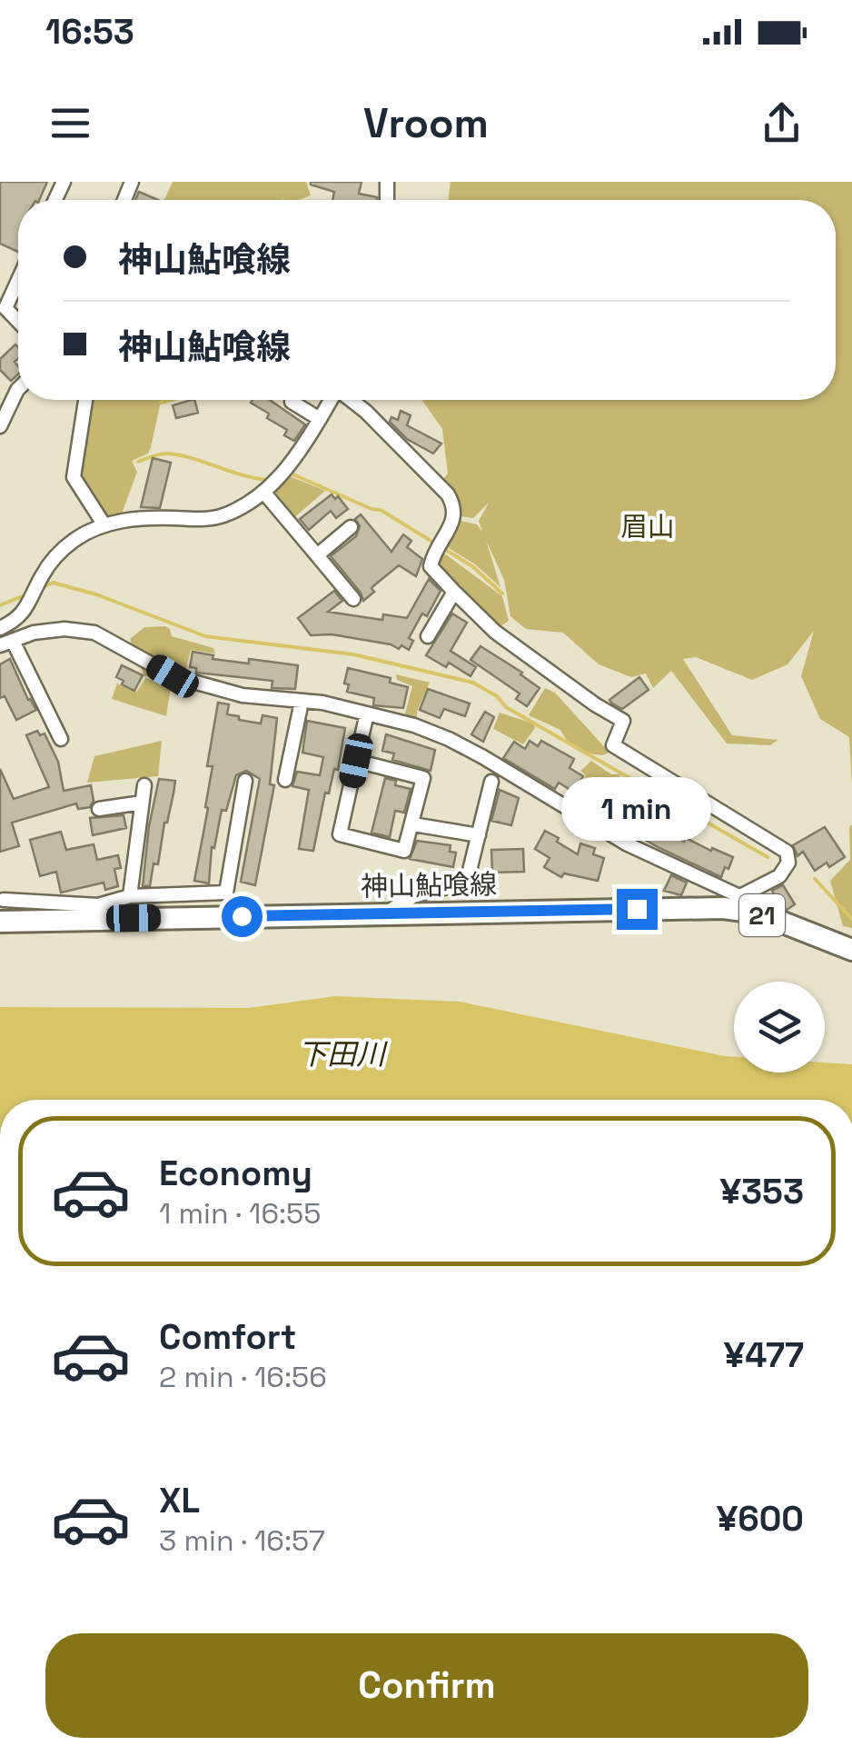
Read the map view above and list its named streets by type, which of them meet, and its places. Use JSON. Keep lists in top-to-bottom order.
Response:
{
  "streets": {
    "main road": ["神山鮎喰線", "21"]
  },
  "water": ["下田川"],
  "parks": ["眉山"],
  "page": {
    "status": "16:53",
    "header": "Vroom",
    "banner": ["神山鮎喰線", "神山鮎喰線"],
    "bubble": "1 min",
    "list": [
      {
        "name": "Economy",
        "note": "1 min · 16:55",
        "value": "¥353"
      },
      {
        "name": "Comfort",
        "note": "2 min · 16:56",
        "value": "¥477"
      },
      {
        "name": "XL",
        "note": "3 min · 16:57",
        "value": "¥600"
      }
    ],
    "buttons": "Confirm"
  }
}
